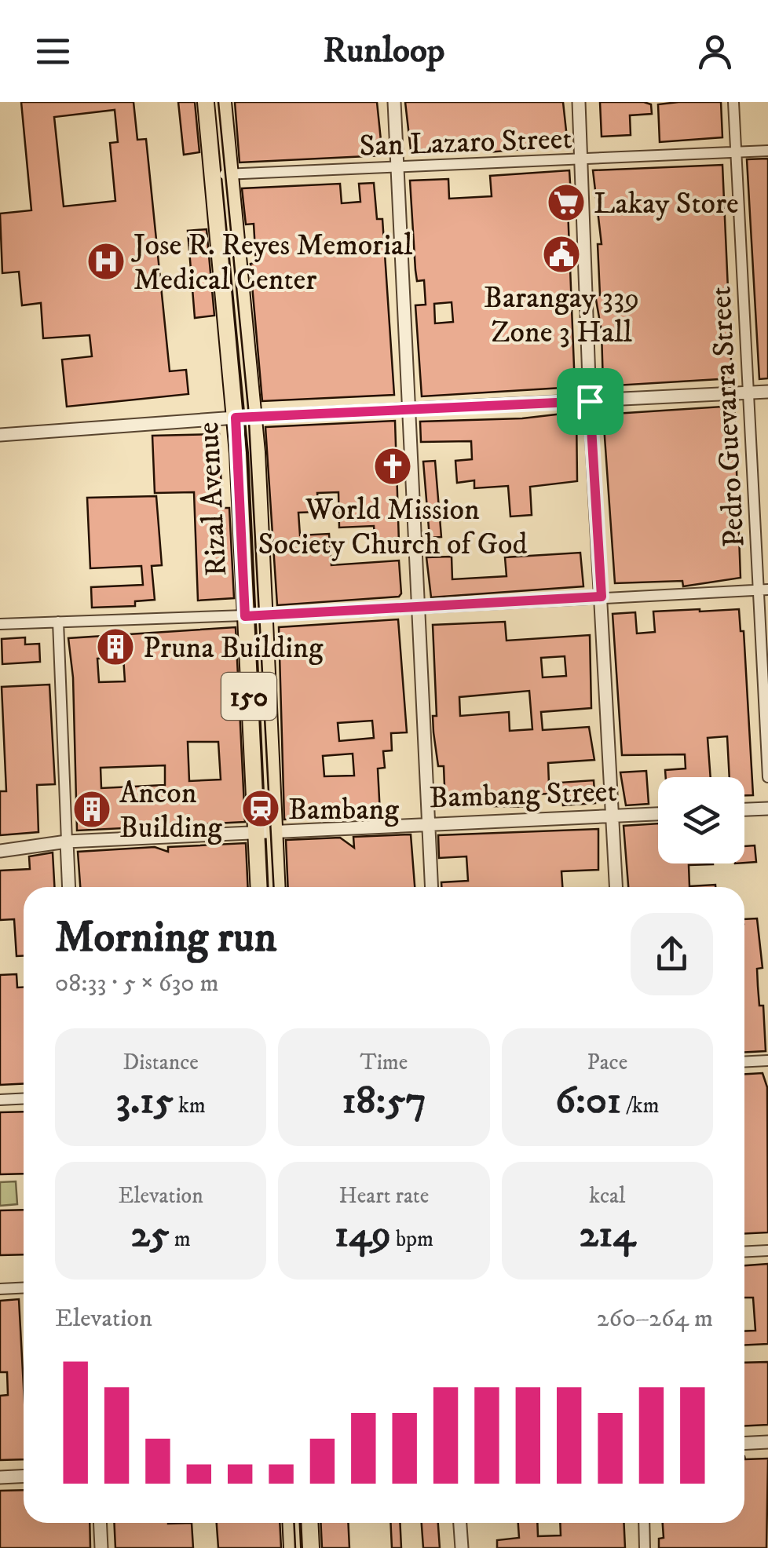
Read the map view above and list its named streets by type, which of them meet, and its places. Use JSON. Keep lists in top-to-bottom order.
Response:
{
  "streets": {
    "main road": ["Rizal Avenue", "150"],
    "street": ["San Lazaro Street", "Pedro Guevarra Street", "Bambang Street"]
  },
  "crossings": [
    ["San Lazaro Street", "Pedro Guevarra Street"],
    ["San Lazaro Street", "Rizal Avenue"],
    ["Rizal Avenue", "Bambang Street"]
  ],
  "places": {
    "supermarket": ["Lakay Store"],
    "public building": ["Barangay 339 Zone 3 Hall"],
    "hospital": ["Jose R. Reyes Memorial Medical Center"],
    "church": ["World Mission Society Church of God"],
    "building": ["Pruna Building", "Ancon Building"],
    "station": ["Bambang"]
  },
  "page": {
    "header": "Runloop",
    "heading": ["Morning run", "08:33 · 5 × 630 m"],
    "stats": [
      ["Distance", "3.15 km"],
      ["Time", "18:57"],
      ["Pace", "6:01 /km"],
      ["Elevation", "25 m"],
      ["Heart rate", "149 bpm"],
      ["kcal", "214"]
    ],
    "chart": ["Elevation", "260–264 m"]
  }
}
